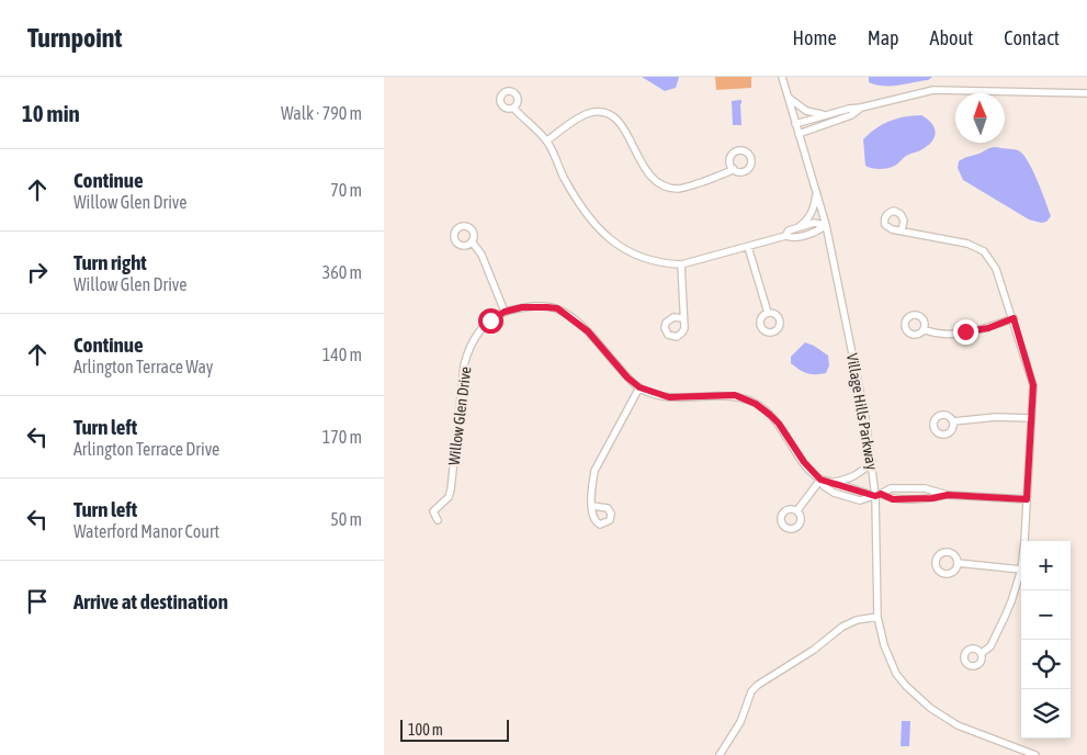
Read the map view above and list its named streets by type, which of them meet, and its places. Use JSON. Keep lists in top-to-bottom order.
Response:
{
  "streets": {
    "street": ["Village Hills Parkway", "Willow Glen Drive"]
  },
  "crossings": [
    ["Village Hills Parkway", "Willow Glen Drive"]
  ],
  "scale_bar": "100 m",
  "north": "top",
  "page": {
    "header": "Turnpoint",
    "nav": [
      "Home",
      "Map",
      "About",
      "Contact"
    ],
    "heading": ["10 min", "Walk · 790 m"],
    "list": [
      ["Continue", "Willow Glen Drive", "70 m"],
      ["Turn right", "Willow Glen Drive", "360 m"],
      ["Continue", "Arlington Terrace Way", "140 m"],
      ["Turn left", "Arlington Terrace Drive", "170 m"],
      ["Turn left", "Waterford Manor Court", "50 m"],
      "Arrive at destination"
    ],
    "map_buttons": ["+", "−"],
    "scale": "100 m"
  }
}
